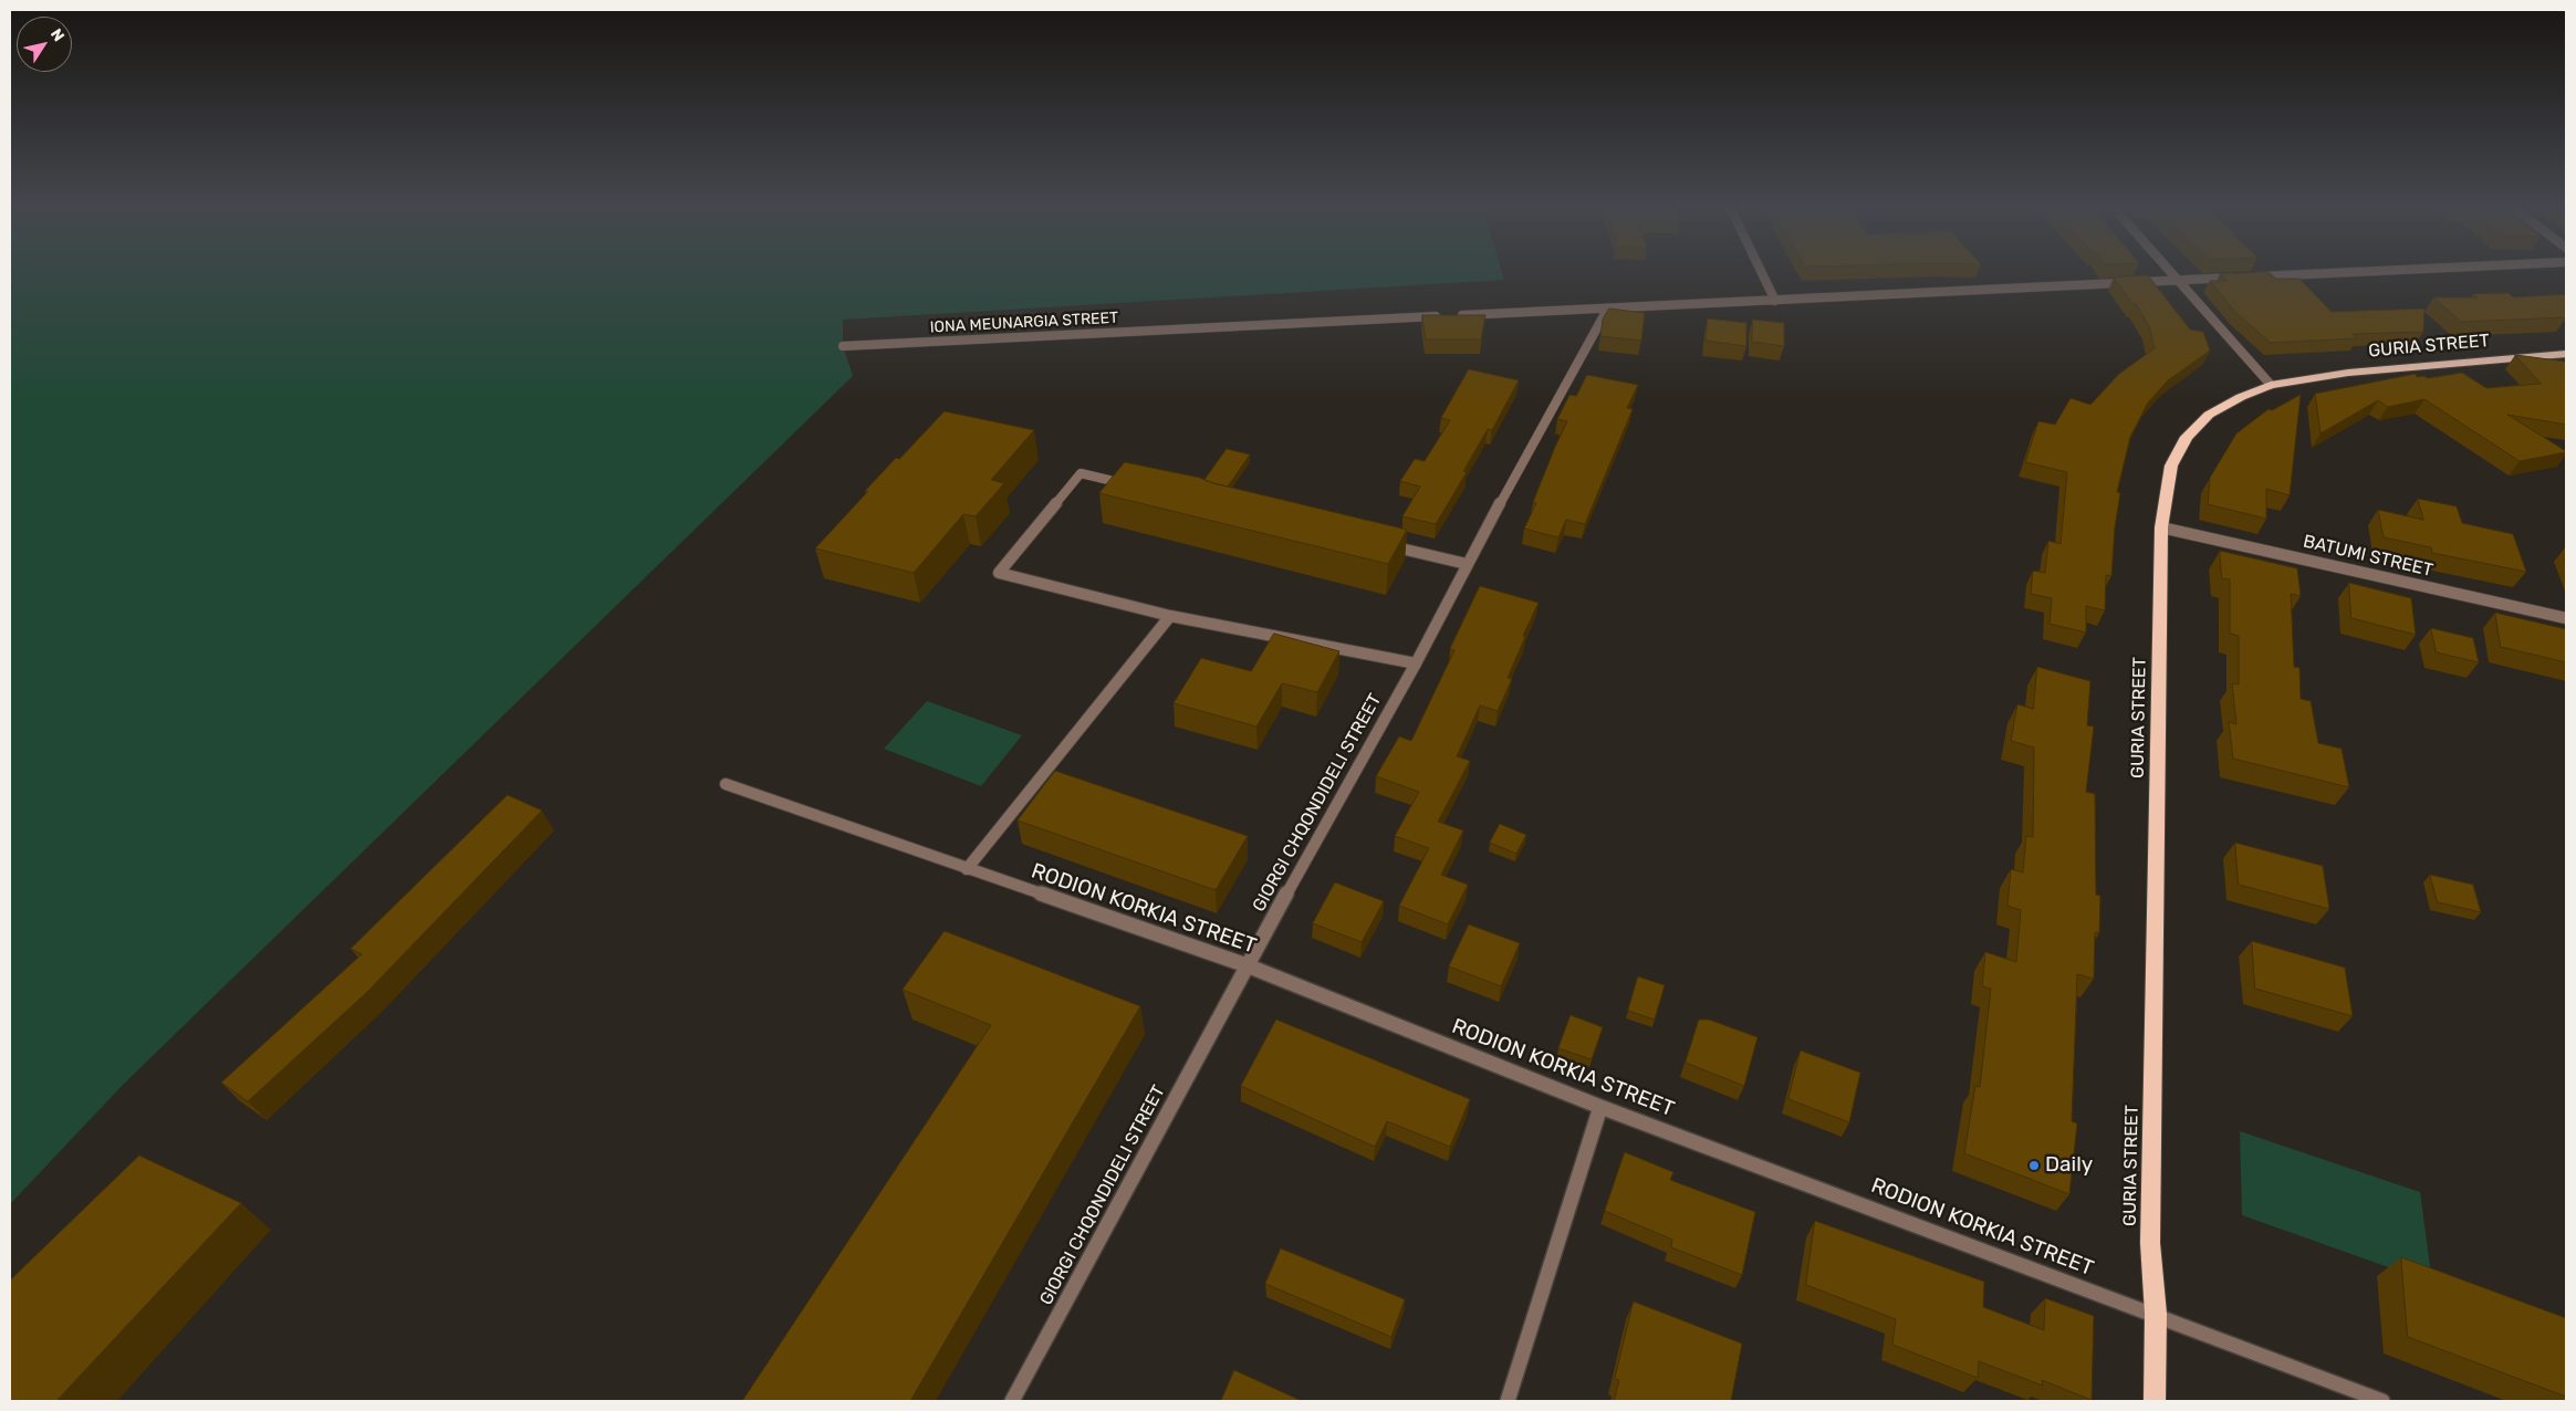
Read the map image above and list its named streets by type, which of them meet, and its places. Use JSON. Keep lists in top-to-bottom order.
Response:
{
  "streets": {
    "highway": ["GURIA STREET"],
    "street": [
      "IONA MEUNARGIA STREET",
      "BATUMI STREET",
      "GIORGI CHQONDIDELI STREET",
      "RODION KORKIA STREET"
    ]
  },
  "crossings": [
    ["GURIA STREET", "BATUMI STREET"],
    ["GURIA STREET", "RODION KORKIA STREET"],
    ["GIORGI CHQONDIDELI STREET", "RODION KORKIA STREET"]
  ],
  "places": ["Daily"],
  "north": "top right"
}
